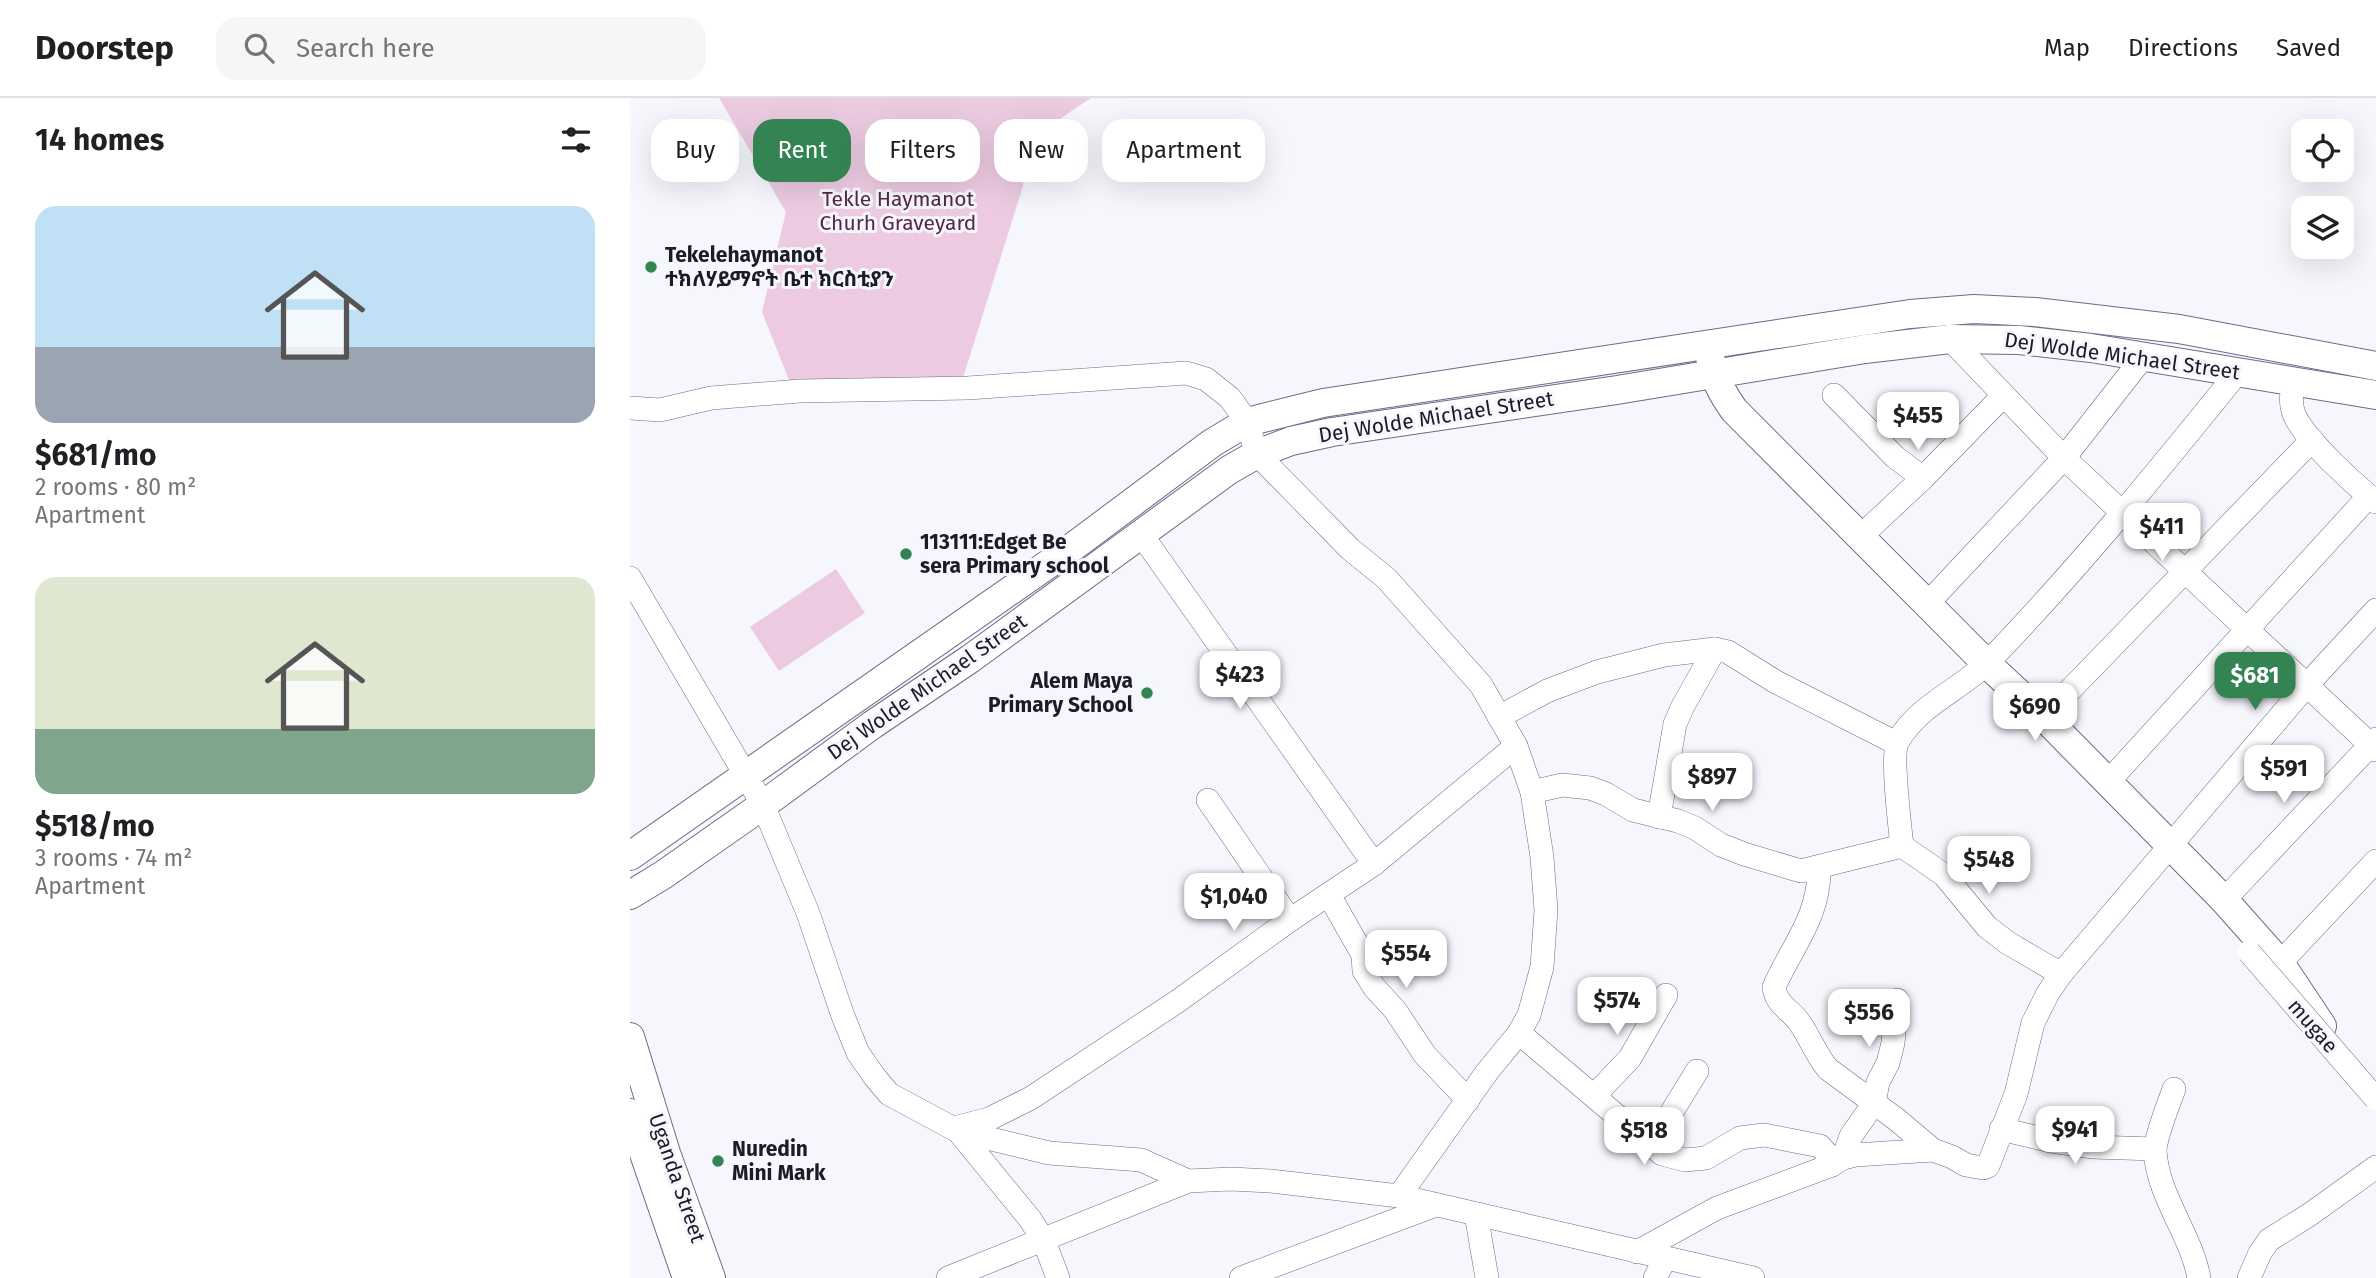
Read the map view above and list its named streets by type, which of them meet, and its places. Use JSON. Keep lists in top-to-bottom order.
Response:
{
  "streets": {
    "main road": ["Dej Wolde Michael Street", "Uganda Street"],
    "street": ["mugae"]
  },
  "parks": ["Tekle Haymanot Churh Graveyard"],
  "places": [
    "Tekelehaymanot ተክለሃይማኖት ቤተ ክርስቲያን",
    "113111:Edget Be sera Primary school",
    "Alem Maya Primary School",
    "Nuredin Mini Mark"
  ],
  "page": {
    "header": "Doorstep",
    "search": "Search here",
    "nav": ["Map", "Directions", "Saved"],
    "heading": "14 homes",
    "chip": [
      "Buy",
      "Rent",
      "Filters",
      "New",
      "Apartment"
    ],
    "list": [
      {
        "name": "$681/mo",
        "note": "2 rooms · 80 m² · Apartment"
      },
      {
        "name": "$518/mo",
        "note": "3 rooms · 74 m² · Apartment"
      }
    ],
    "price": [
      "$455",
      "$411",
      "$423",
      "$681",
      "$690",
      "$591",
      "$897",
      "$548",
      "$1,040",
      "$554",
      "$574",
      "$556",
      "$941",
      "$518"
    ]
  }
}
